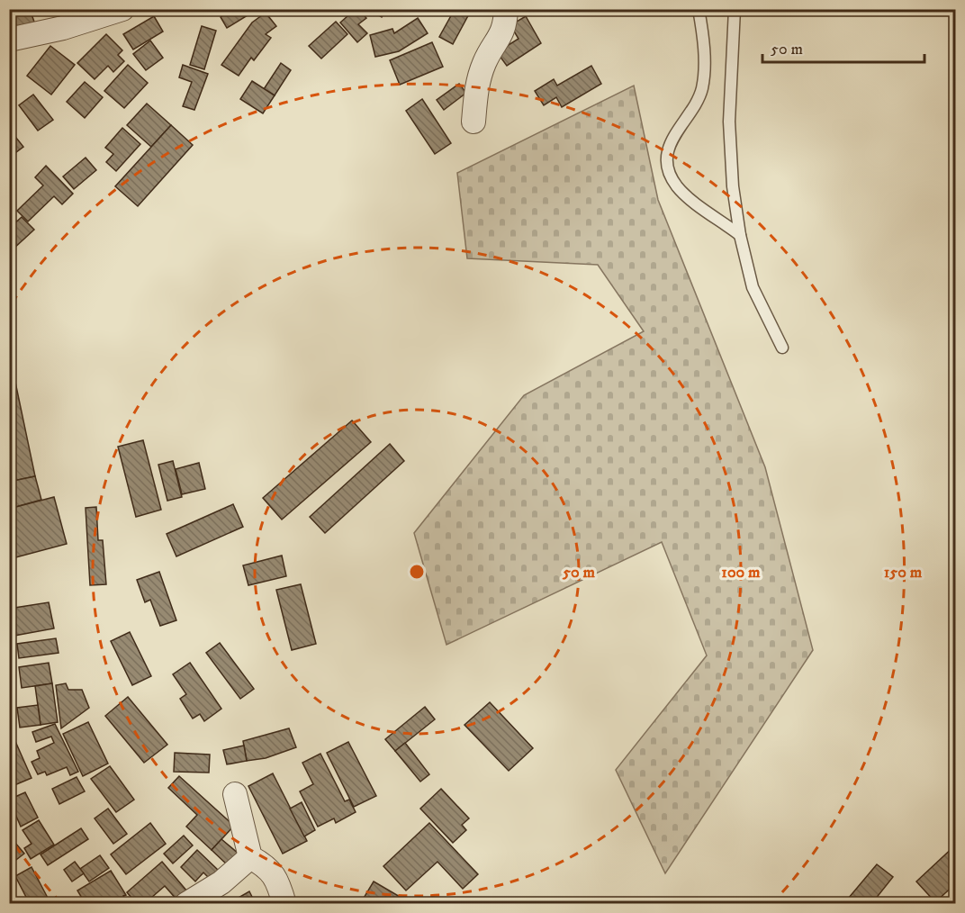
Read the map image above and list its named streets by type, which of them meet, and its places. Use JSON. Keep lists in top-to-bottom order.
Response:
{
  "scale_bar": "50 m",
  "rings": ["50 m", "100 m", "150 m"]
}
